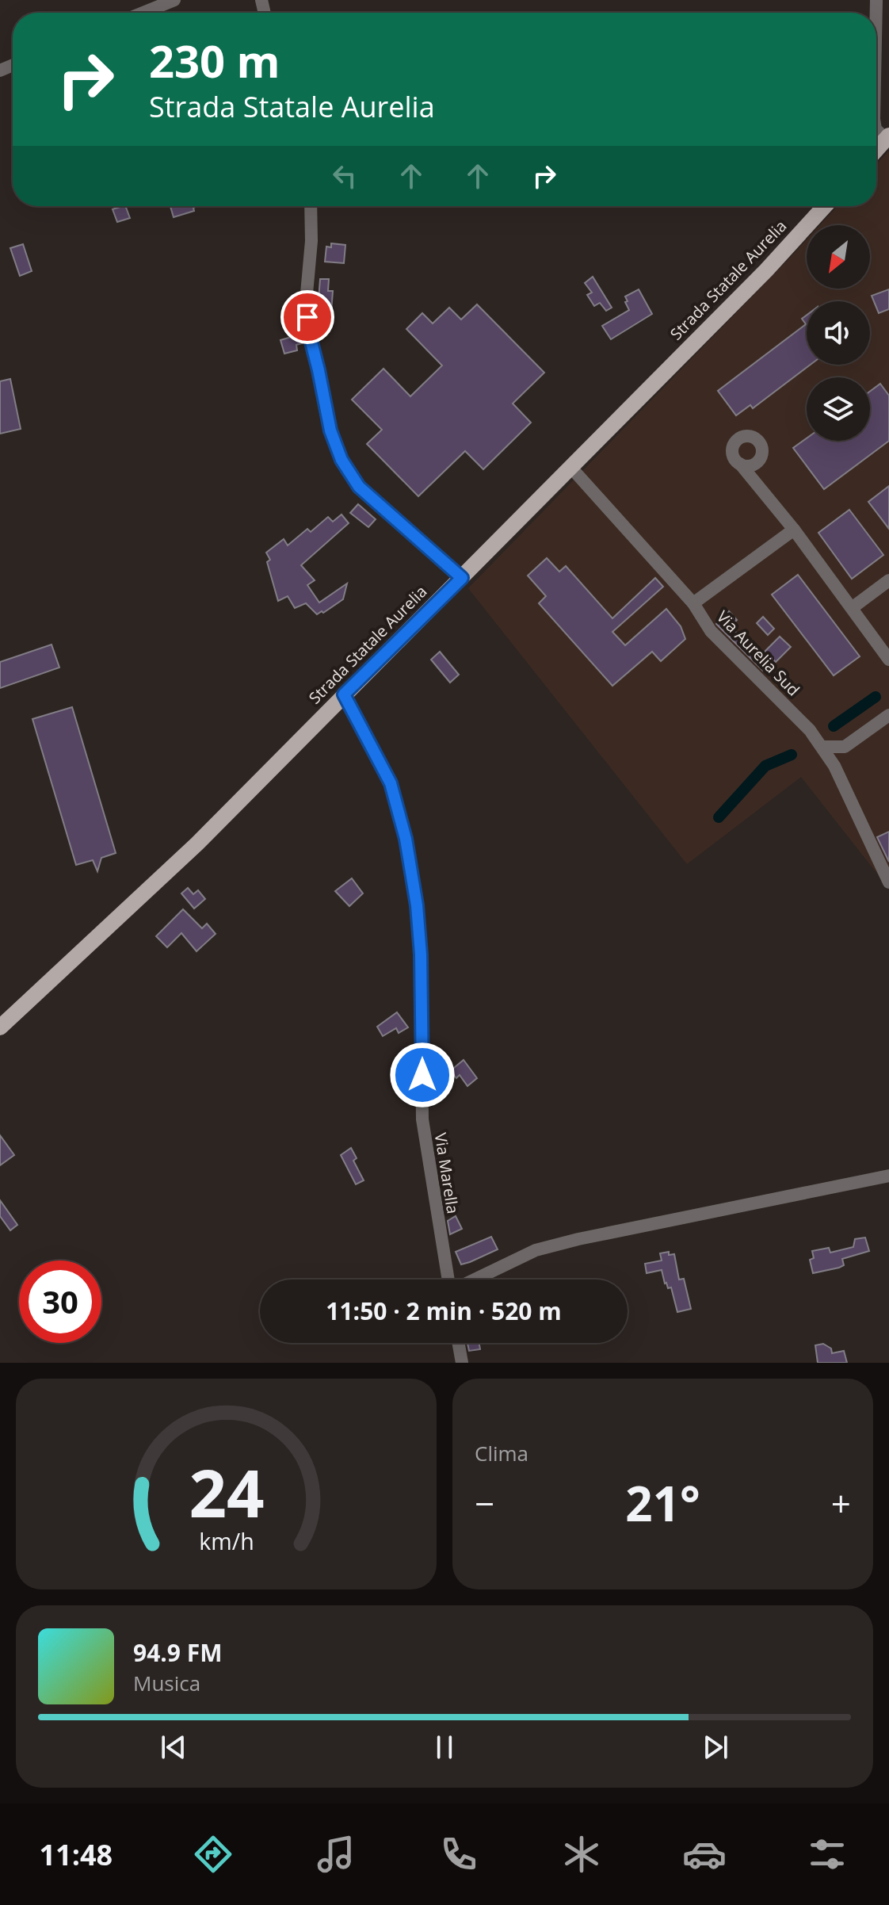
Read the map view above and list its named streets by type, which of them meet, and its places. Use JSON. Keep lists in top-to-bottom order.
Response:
{
  "streets": {
    "main road": ["Strada Statale Aurelia"],
    "street": ["Via Aurelia Sud", "Via Marella"]
  },
  "crossings": [
    ["Strada Statale Aurelia", "Via Aurelia Sud"],
    ["Strada Statale Aurelia", "Via Marella"]
  ],
  "north": "bottom left",
  "page": {
    "turn": ["230 m", "Strada Statale Aurelia"],
    "limit": "30",
    "trip": "11:50 · 2 min · 520 m",
    "tile": "Clima",
    "heat": ["−", "21°", "+"],
    "song": ["94.9 FM", "Musica"],
    "tabs": "11:48",
    "gauge": ["24", "km/h"]
  }
}
